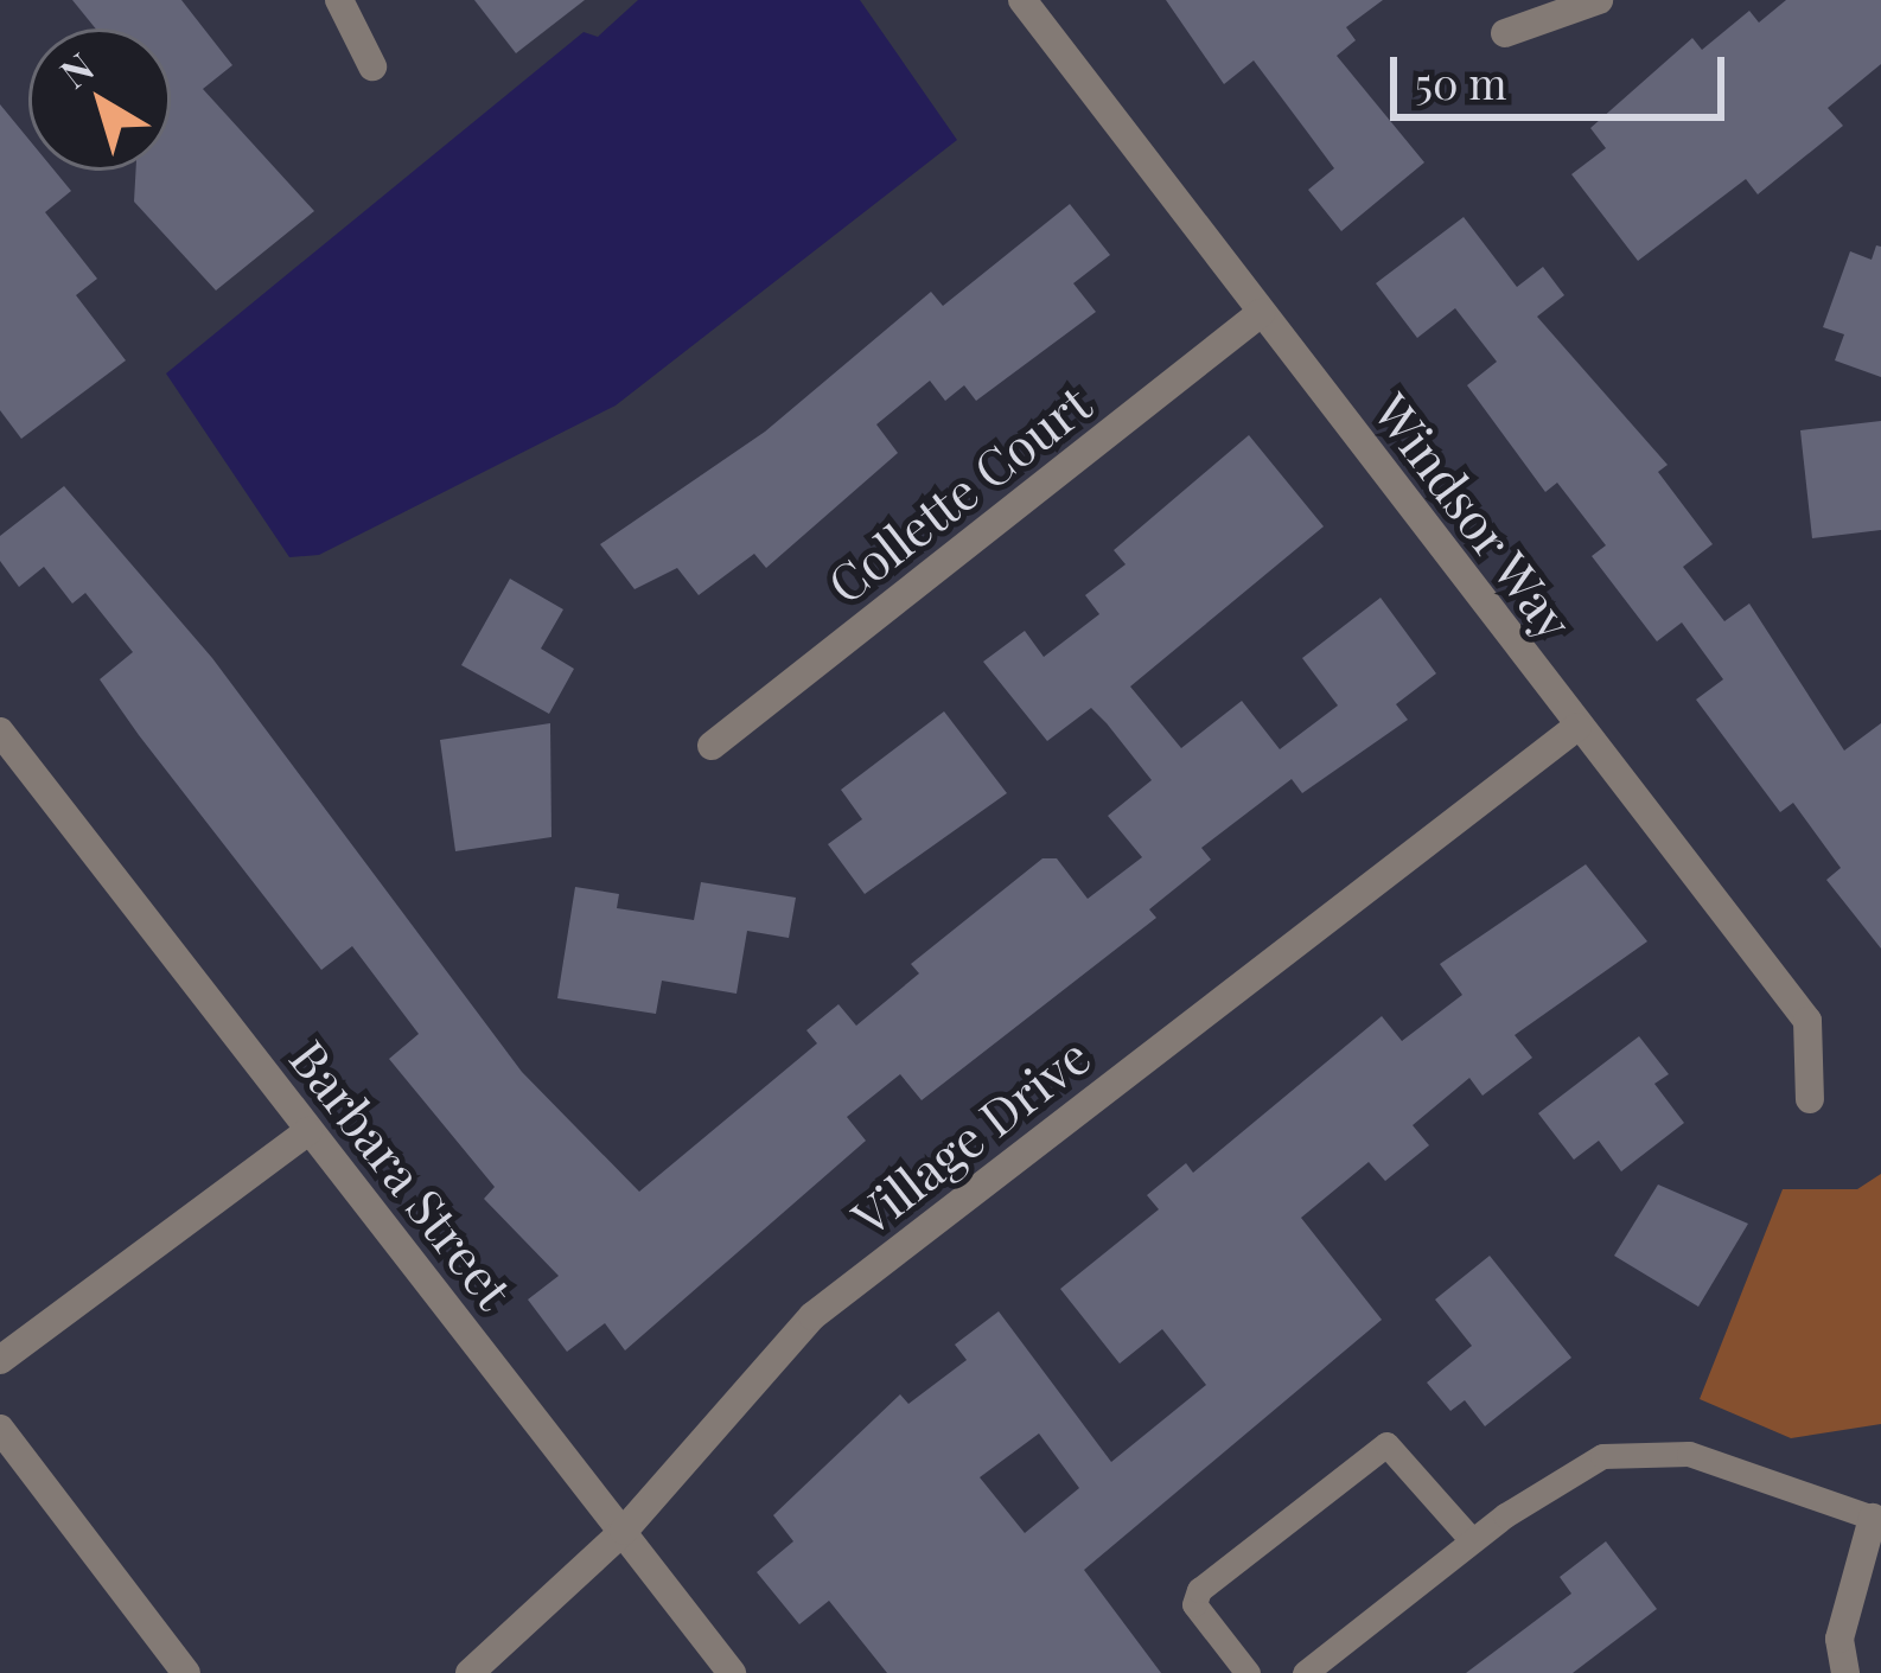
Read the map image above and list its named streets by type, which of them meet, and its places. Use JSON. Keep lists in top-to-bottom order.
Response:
{
  "streets": {
    "street": [
      "Collette Court",
      "Windsor Way",
      "Village Drive",
      "Barbara Street"
    ]
  },
  "crossings": [
    ["Collette Court", "Windsor Way"],
    ["Windsor Way", "Village Drive"],
    ["Village Drive", "Barbara Street"]
  ],
  "scale_bar": "50 m",
  "north": "top left"
}
